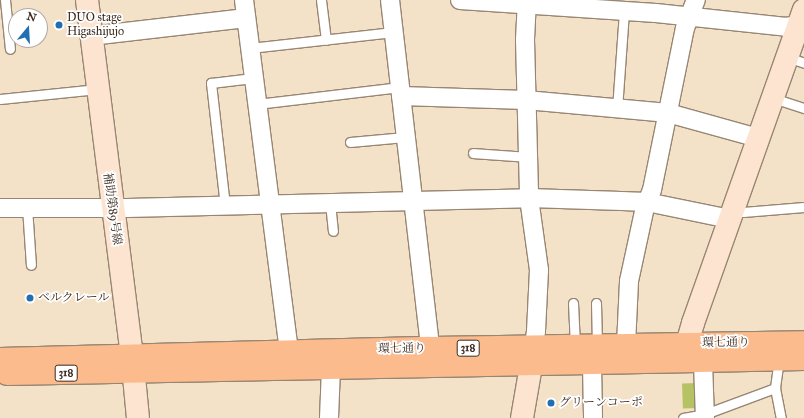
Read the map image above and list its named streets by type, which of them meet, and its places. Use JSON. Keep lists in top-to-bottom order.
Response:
{
  "streets": {
    "main road": ["環七通り", "318"],
    "street": ["補助第89号線"]
  },
  "crossings": [
    ["補助第89号線", "環七通り"]
  ],
  "places": ["DUO stage Higashijujo", "ベルクレール", "グリーンコーポ"],
  "north": "top"
}
